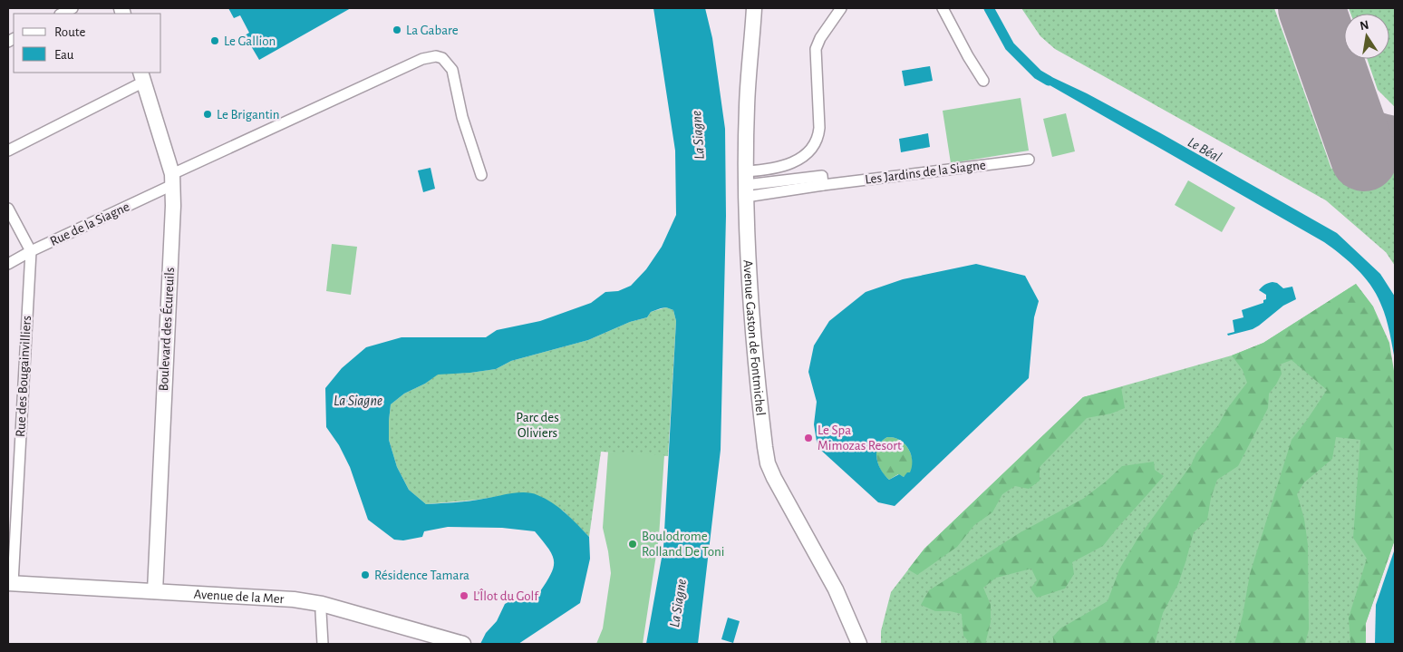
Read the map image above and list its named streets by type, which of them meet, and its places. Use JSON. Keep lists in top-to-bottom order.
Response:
{
  "streets": {
    "main road": ["Boulevard des Écureuils", "Avenue Gaston de Fontmichel", "Avenue de la Mer"],
    "street": ["Les Jardins de la Siagne", "Rue de la Siagne", "Rue des Bougainvilliers"]
  },
  "crossings": [
    ["Les Jardins de la Siagne", "Avenue Gaston de Fontmichel"],
    ["Rue de la Siagne", "Boulevard des Écureuils"],
    ["Rue de la Siagne", "Rue des Bougainvilliers"],
    ["Boulevard des Écureuils", "Avenue de la Mer"],
    ["Rue des Bougainvilliers", "Avenue de la Mer"]
  ],
  "water": ["La Siagne", "Le Béal"],
  "parks": ["Parc des Oliviers"],
  "places": [
    "La Gabare",
    "Le Gallion",
    "Le Brigantin",
    "Le Spa Mimozas Resort",
    "Boulodrome Rolland De Toni",
    "Résidence Tamara",
    "L’Îlot du Golf"
  ],
  "legend": ["Route", "Eau"],
  "north": "top"
}
